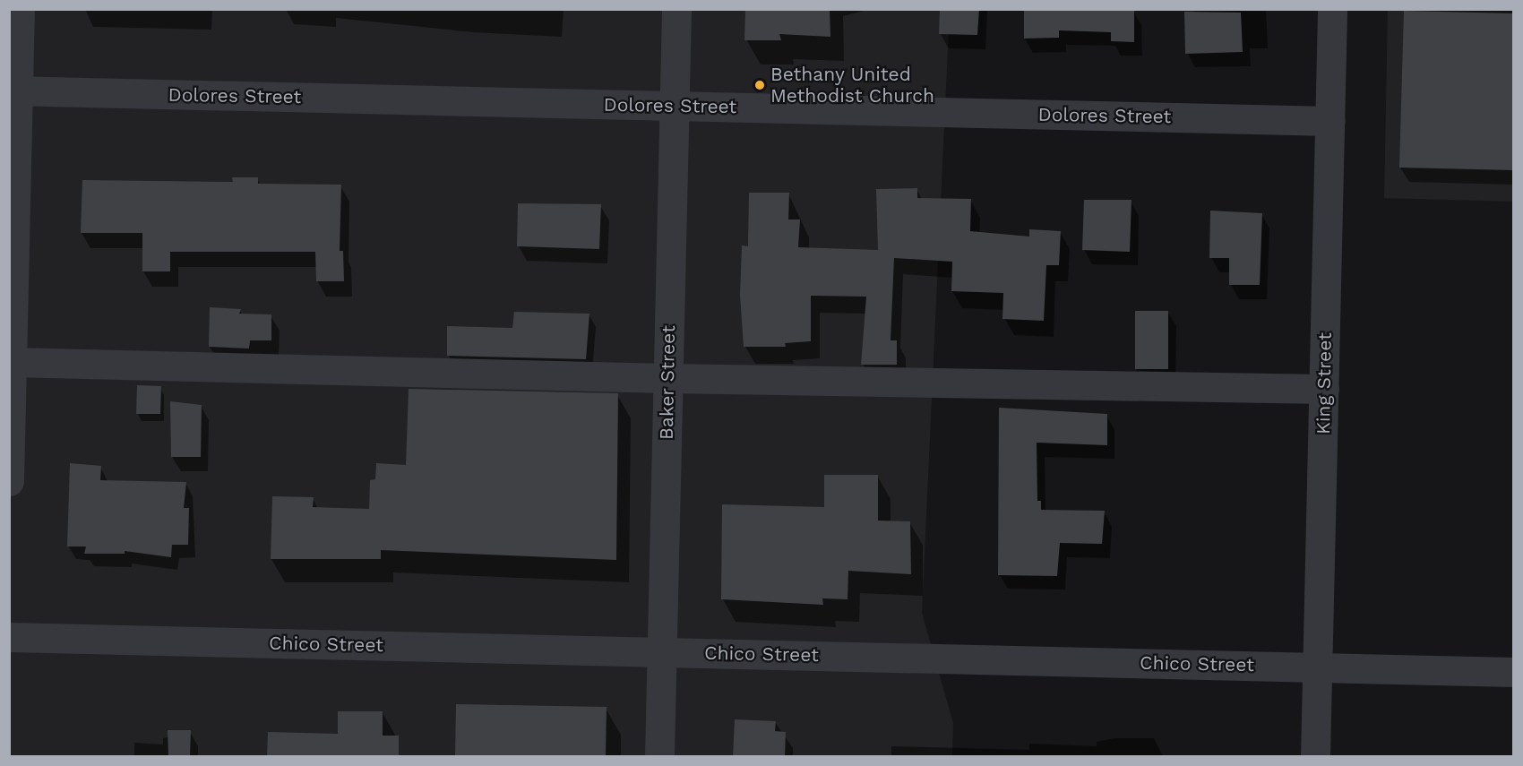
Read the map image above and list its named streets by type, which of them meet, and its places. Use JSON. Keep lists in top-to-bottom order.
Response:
{
  "streets": {
    "street": [
      "Dolores Street",
      "Baker Street",
      "King Street",
      "Chico Street"
    ]
  },
  "crossings": [
    ["Dolores Street", "Baker Street"],
    ["Dolores Street", "King Street"],
    ["Baker Street", "Chico Street"],
    ["King Street", "Chico Street"]
  ],
  "places": ["Bethany United Methodist Church"]
}
